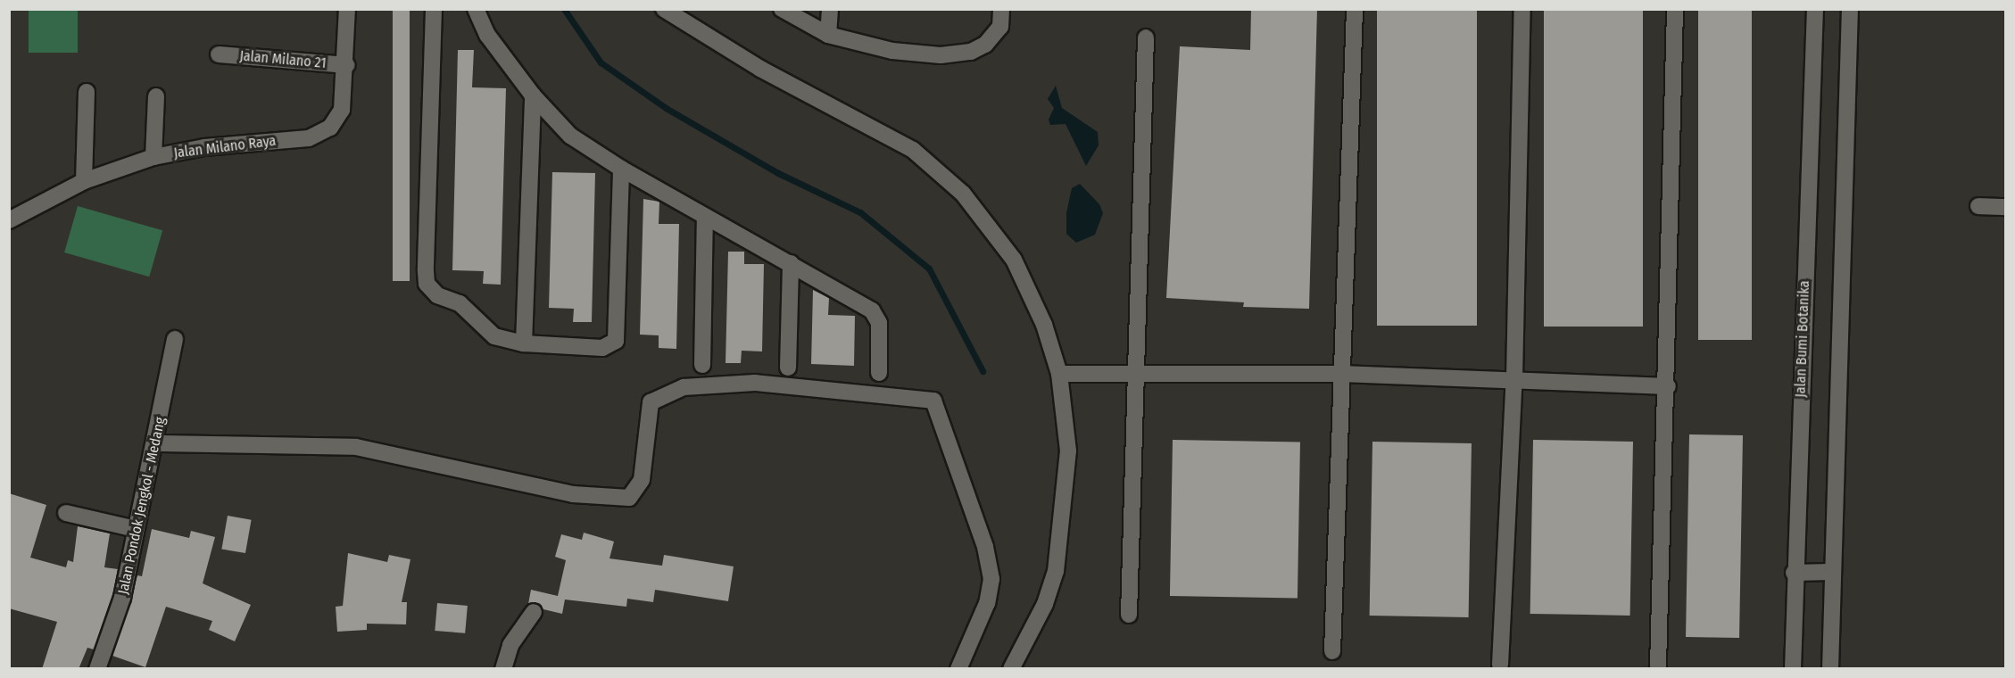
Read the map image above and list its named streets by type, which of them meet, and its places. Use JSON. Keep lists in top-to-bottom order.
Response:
{
  "streets": {
    "street": [
      "Jalan Milano 21",
      "Jalan Milano Raya",
      "Jalan Bumi Botanika",
      "Jalan Pondok Jengkol - Medang"
    ]
  },
  "crossings": [
    ["Jalan Milano 21", "Jalan Milano Raya"]
  ]
}
